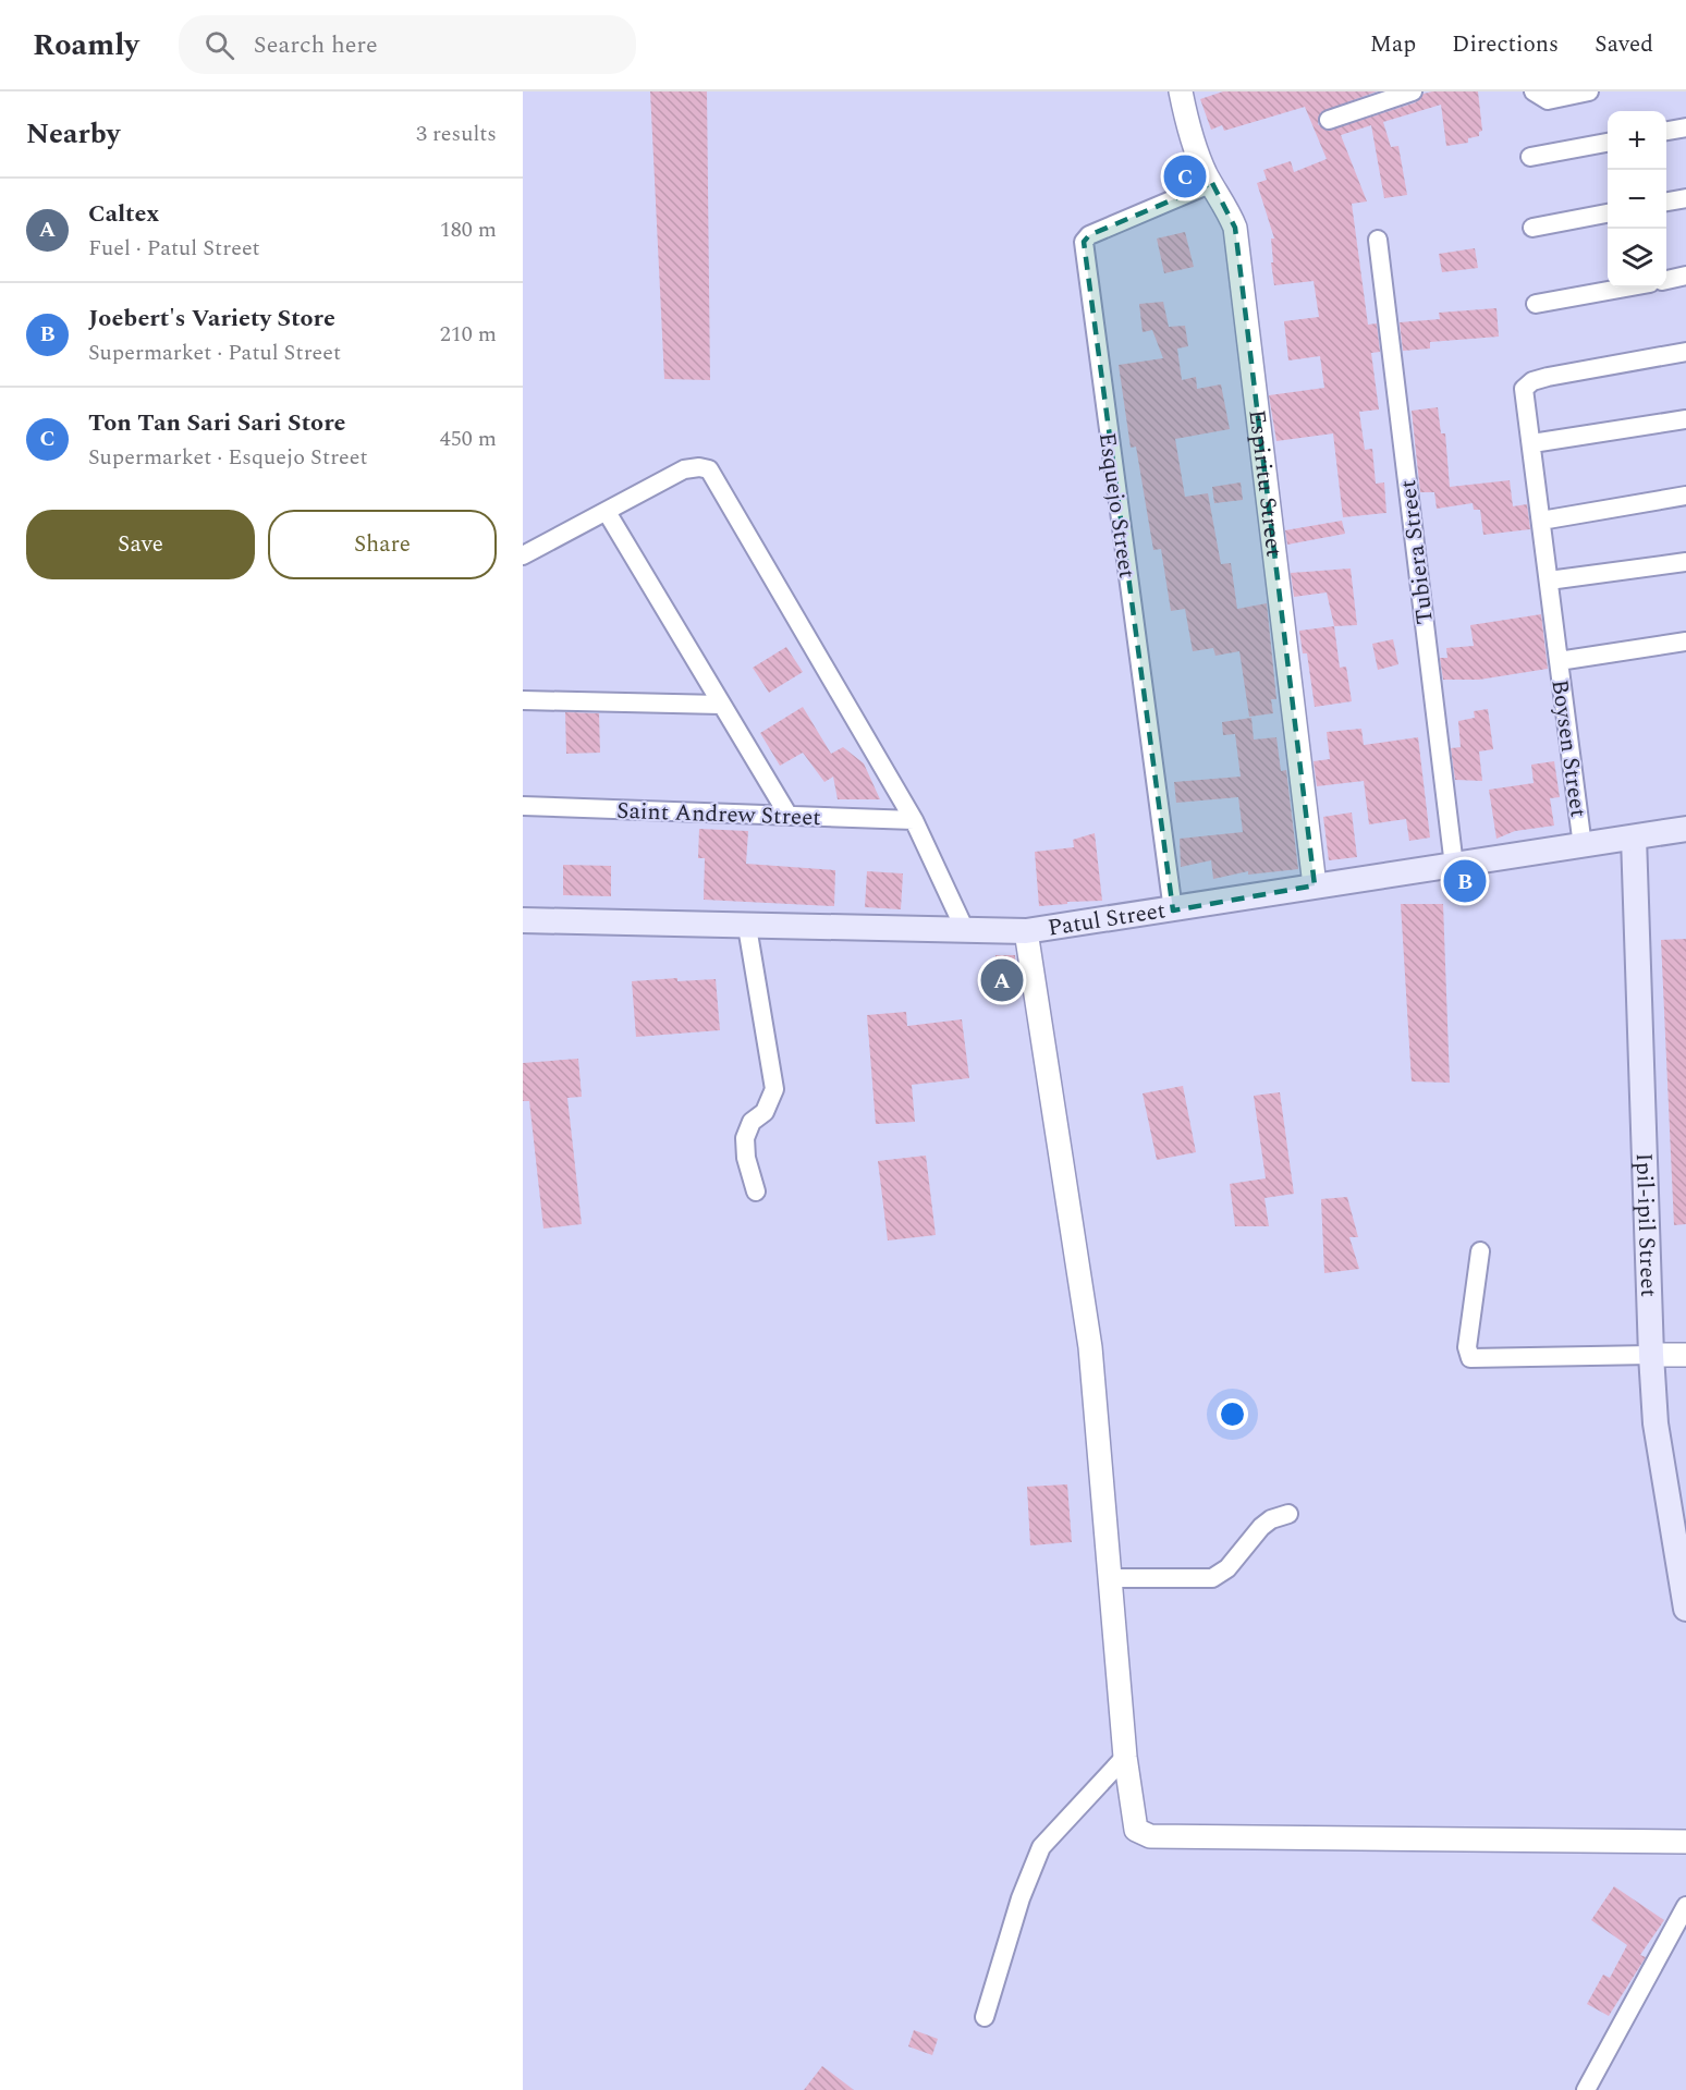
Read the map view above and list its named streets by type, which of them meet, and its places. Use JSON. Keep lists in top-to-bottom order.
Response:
{
  "streets": {
    "main road": ["Patul Street", "Ipil-ipil Street"],
    "street": [
      "Espiritu Street",
      "Esquejo Street",
      "Tubiera Street",
      "Boysen Street",
      "Saint Andrew Street"
    ]
  },
  "crossings": [
    ["Espiritu Street", "Esquejo Street"],
    ["Espiritu Street", "Patul Street"],
    ["Esquejo Street", "Patul Street"],
    ["Tubiera Street", "Patul Street"],
    ["Boysen Street", "Patul Street"],
    ["Patul Street", "Ipil-ipil Street"]
  ],
  "page": {
    "header": "Roamly",
    "search": "Search here",
    "nav": ["Map", "Directions", "Saved"],
    "heading": ["Nearby", "3 results"],
    "map_buttons": ["+", "−"],
    "pins": ["C", "B", "A"],
    "list": [
      {
        "mark": "A",
        "name": "Caltex",
        "note": "Fuel · Patul Street",
        "value": "180 m"
      },
      {
        "mark": "B",
        "name": "Joebert's Variety Store",
        "note": "Supermarket · Patul Street",
        "value": "210 m"
      },
      {
        "mark": "C",
        "name": "Ton Tan Sari Sari Store",
        "note": "Supermarket · Esquejo Street",
        "value": "450 m"
      }
    ],
    "buttons": ["Save", "Share"]
  }
}
